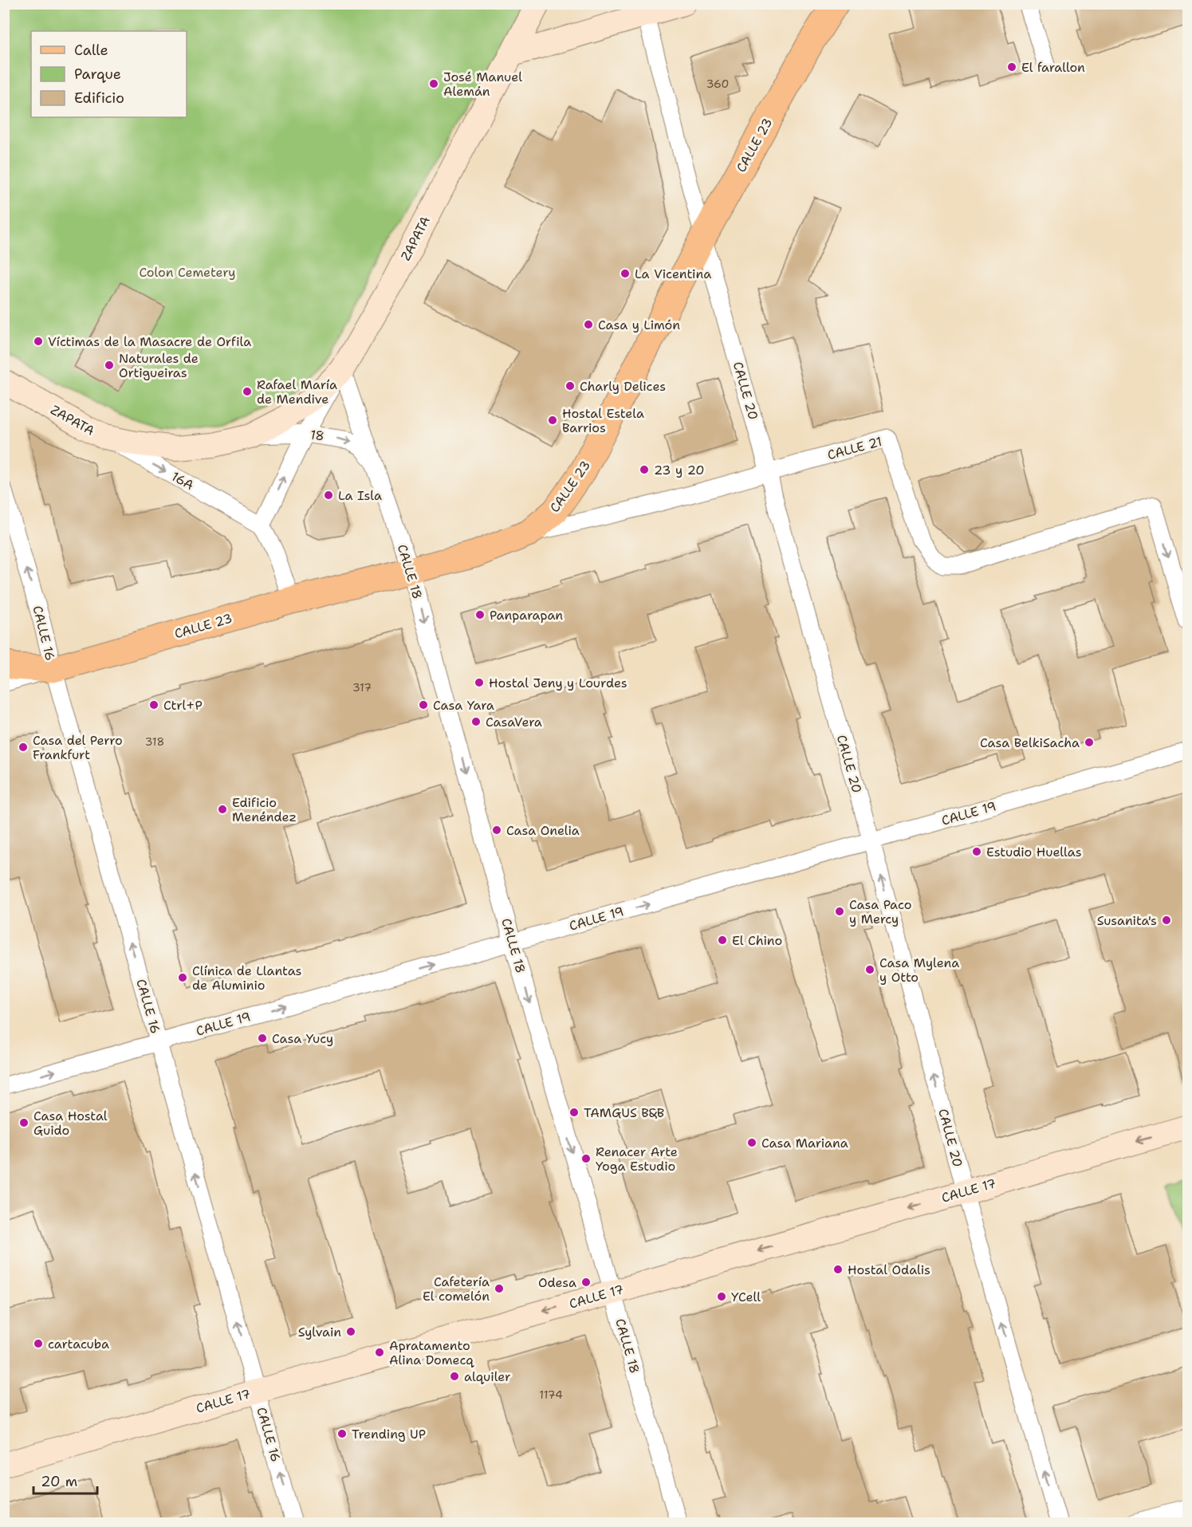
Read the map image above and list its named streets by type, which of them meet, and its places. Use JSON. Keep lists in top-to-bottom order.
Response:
{
  "streets": {
    "main road": ["CALLE 23"],
    "street": [
      "ZAPATA",
      "CALLE 20",
      "18",
      "CALLE 21",
      "16A",
      "CALLE 18",
      "CALLE 16",
      "CALLE 19",
      "CALLE 17"
    ]
  },
  "crossings": [
    ["CALLE 23", "CALLE 20"],
    ["CALLE 23", "CALLE 21"],
    ["CALLE 23", "CALLE 18"],
    ["CALLE 23", "CALLE 16"],
    ["ZAPATA", "18"],
    ["ZAPATA", "16A"],
    ["ZAPATA", "CALLE 18"],
    ["CALLE 20", "CALLE 21"],
    ["CALLE 20", "CALLE 19"],
    ["CALLE 20", "CALLE 17"],
    ["18", "CALLE 18"],
    ["CALLE 18", "CALLE 19"],
    ["CALLE 18", "CALLE 17"],
    ["CALLE 16", "CALLE 19"],
    ["CALLE 16", "CALLE 17"]
  ],
  "one_way": [
    "CALLE 20",
    "18",
    "16A",
    "CALLE 18",
    "CALLE 16",
    "CALLE 19",
    "CALLE 17"
  ],
  "parks": ["Colon Cemetery"],
  "places": [
    "El farallon",
    "José Manuel Alemán",
    "La Vicentina",
    "Casa y Limón",
    "Víctimas de la Masacre de Orfila",
    "Naturales de Ortigueiras",
    "Charly Delices",
    "Rafael María de Mendive",
    "Hostal Estela Barrios",
    "23 y 20",
    "La Isla",
    "Panparapan",
    "Hostal Jeny y Lourdes",
    "Ctrl+P",
    "Casa Yara",
    "CasaVera",
    "Casa BelkiSacha",
    "Casa del Perro Frankfurt",
    "Edificio Menéndez",
    "Casa Onelia",
    "Estudio Huellas",
    "Casa Paco y Mercy",
    "Susanita's",
    "El Chino",
    "Casa Mylena y Otto",
    "Clínica de Llantas de Aluminio",
    "Casa Yucy",
    "TAMGUS B&B",
    "Casa Hostal Guido",
    "Casa Mariana",
    "Renacer Arte Yoga Estudio",
    "Hostal Odalis",
    "Odesa",
    "Cafetería El comelón",
    "YCell",
    "Sylvain",
    "cartacuba",
    "Apratamento Alina Domecq",
    "alquiler",
    "Trending UP"
  ],
  "house_numbers": [
    "360",
    "317",
    "318",
    "1174"
  ],
  "legend": ["Calle", "Parque", "Edificio"],
  "scale_bar": "20 m"
}
